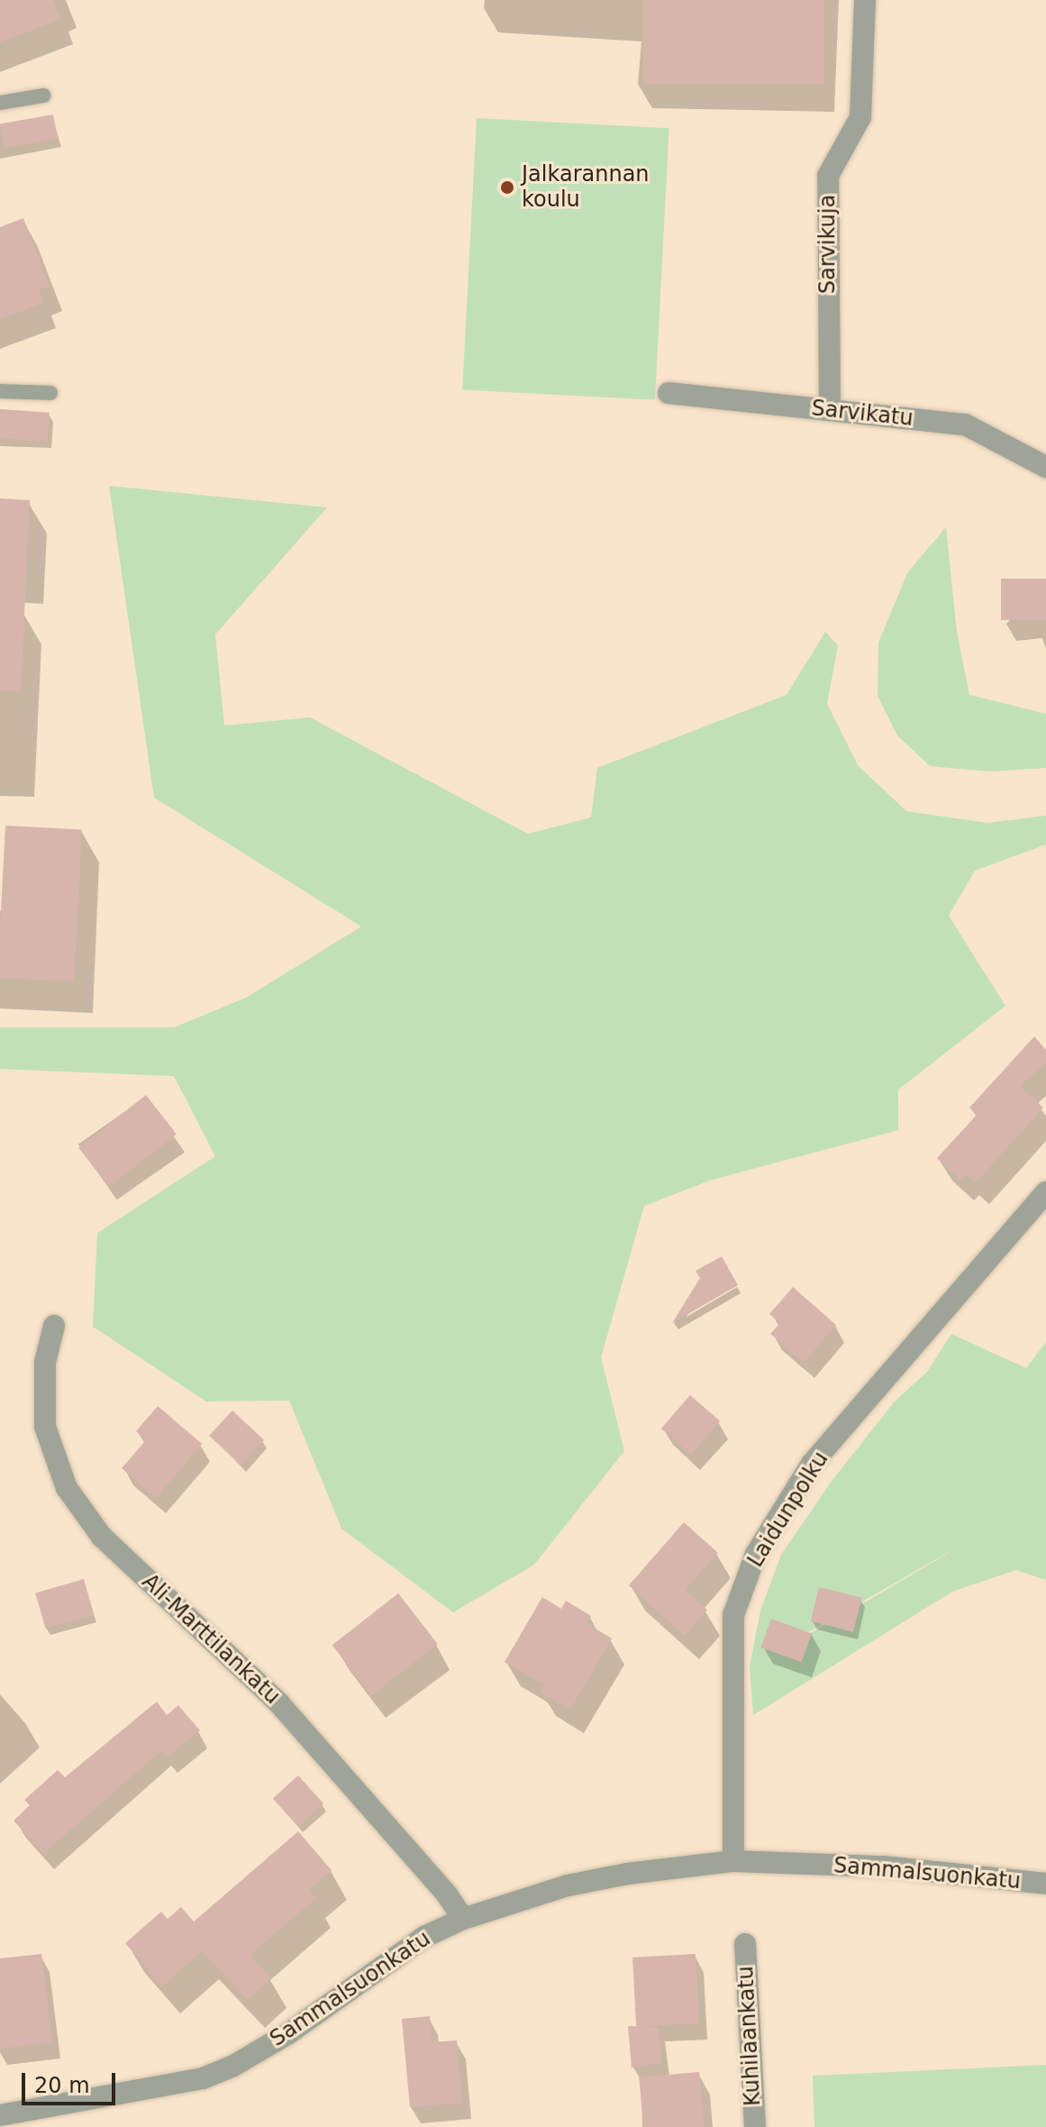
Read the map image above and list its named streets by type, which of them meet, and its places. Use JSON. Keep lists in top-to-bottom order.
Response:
{
  "streets": {
    "street": [
      "Sarvikuja",
      "Sarvikatu",
      "Laidunpolku",
      "Ali-Marttilankatu",
      "Sammalsuonkatu",
      "Kuhilaankatu"
    ]
  },
  "crossings": [
    ["Sarvikuja", "Sarvikatu"],
    ["Laidunpolku", "Sammalsuonkatu"],
    ["Ali-Marttilankatu", "Sammalsuonkatu"]
  ],
  "places": ["Jalkarannan koulu"],
  "scale_bar": "20 m"
}
